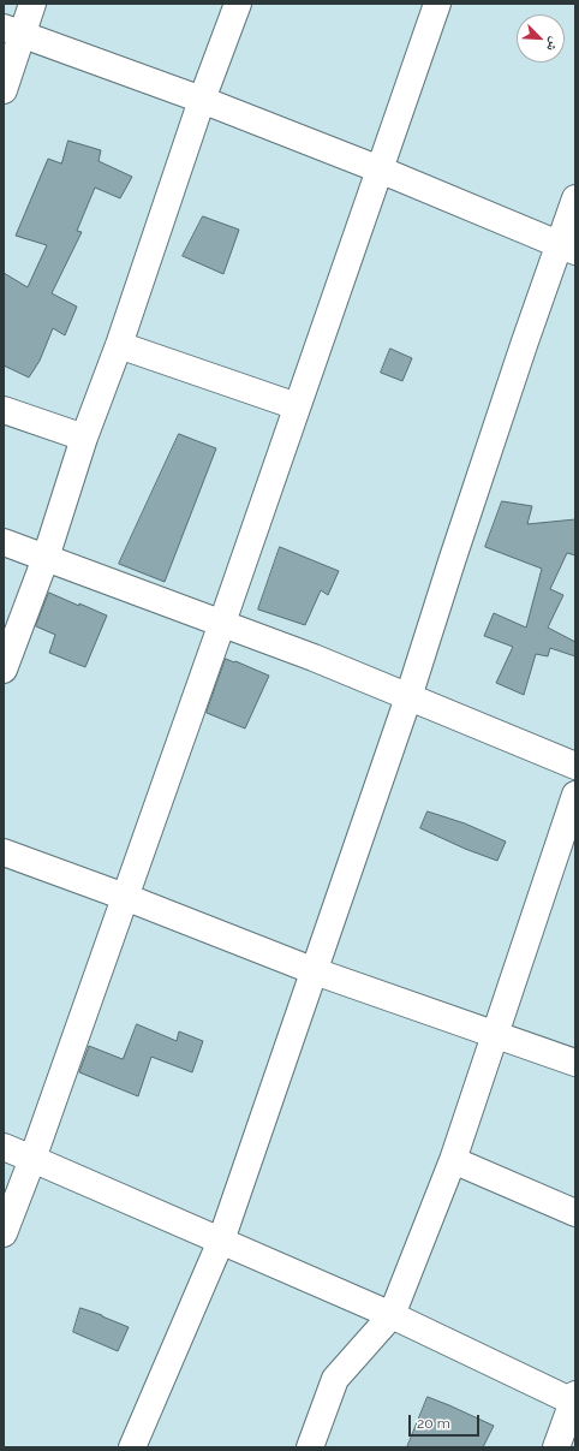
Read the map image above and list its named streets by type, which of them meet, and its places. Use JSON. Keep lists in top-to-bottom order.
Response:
{
  "scale_bar": "20 m",
  "north": "bottom right"
}
